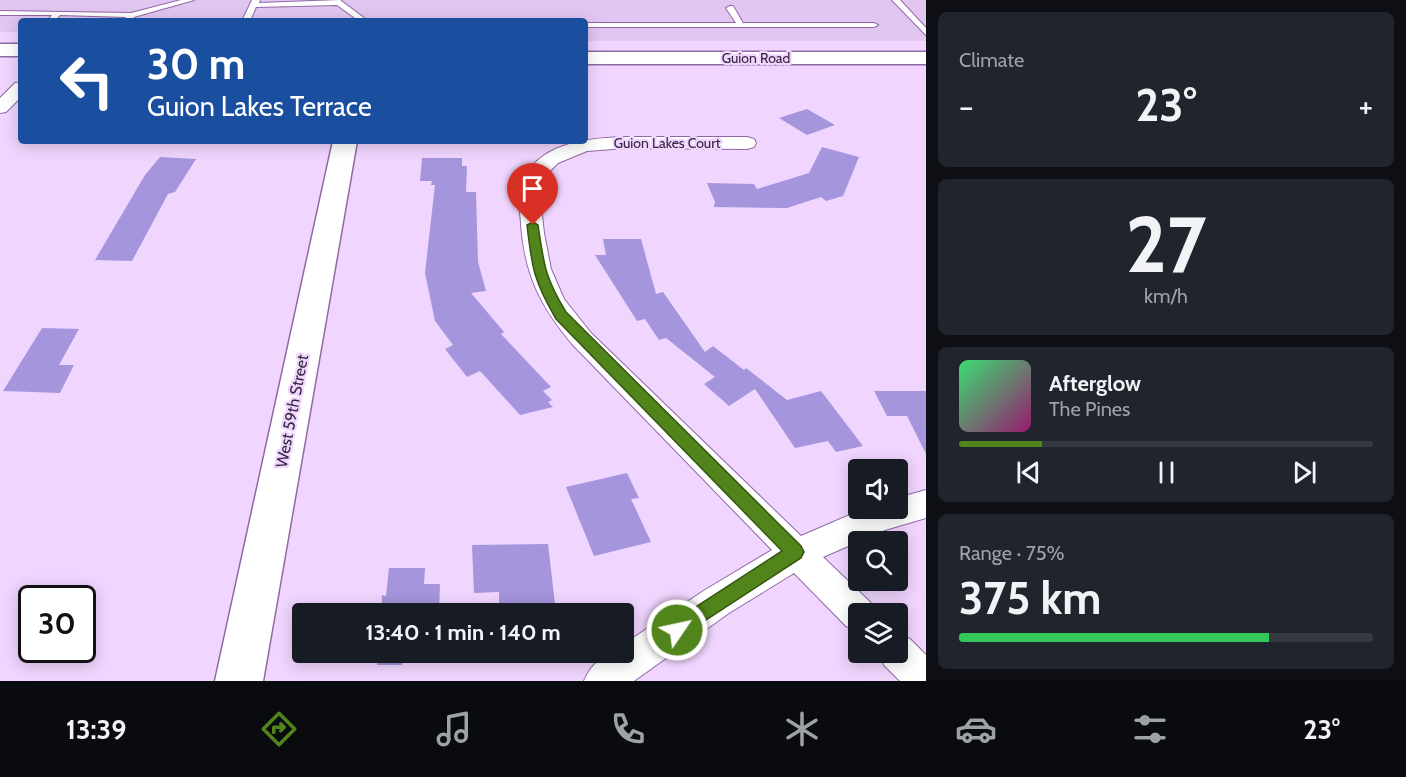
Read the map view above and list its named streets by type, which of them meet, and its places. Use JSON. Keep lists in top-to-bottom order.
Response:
{
  "streets": {
    "street": ["Guion Road", "Guion Lakes Court", "West 59th Street"]
  },
  "page": {
    "tile": [
      "Climate",
      ["27", "km/h"],
      ["Range · 75%", "375 km"]
    ],
    "turn": ["30 m", "Guion Lakes Terrace"],
    "heat": ["−", "23°", "+"],
    "song": ["Afterglow", "The Pines"],
    "limit": "30",
    "trip": "13:40 · 1 min · 140 m",
    "tabs": ["13:39", "23°"]
  }
}
